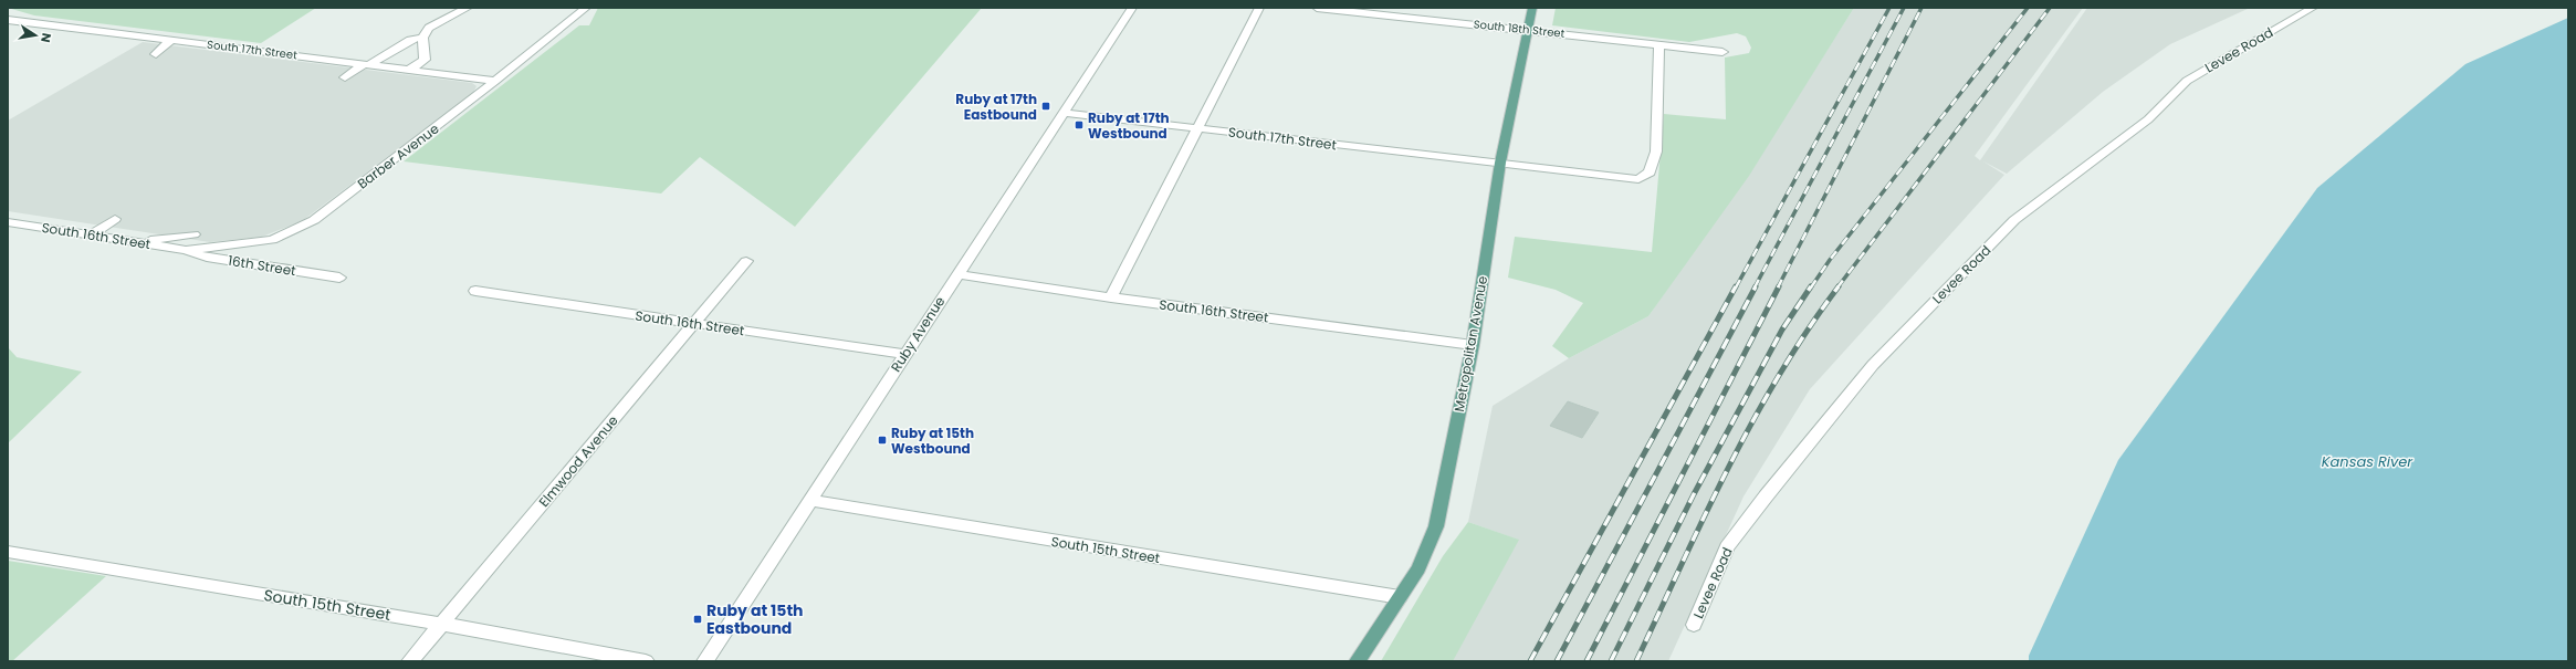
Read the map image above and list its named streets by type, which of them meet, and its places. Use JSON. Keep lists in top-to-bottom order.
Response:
{
  "streets": {
    "main road": ["Metropolitan Avenue"],
    "street": [
      "South 18th Street",
      "South 17th Street",
      "Levee Road",
      "Barber Avenue",
      "South 16th Street",
      "16th Street",
      "Ruby Avenue",
      "Elmwood Avenue",
      "South 15th Street"
    ]
  },
  "crossings": [
    ["South 18th Street", "South 17th Street"],
    ["South 18th Street", "Metropolitan Avenue"],
    ["South 17th Street", "Barber Avenue"],
    ["South 17th Street", "Ruby Avenue"],
    ["South 17th Street", "Metropolitan Avenue"],
    ["Barber Avenue", "South 16th Street"],
    ["Barber Avenue", "16th Street"],
    ["South 16th Street", "16th Street"],
    ["South 16th Street", "Ruby Avenue"],
    ["South 16th Street", "Metropolitan Avenue"],
    ["South 16th Street", "Elmwood Avenue"],
    ["Ruby Avenue", "South 15th Street"],
    ["Metropolitan Avenue", "South 15th Street"],
    ["Elmwood Avenue", "South 15th Street"]
  ],
  "water": ["Kansas River"],
  "places": {
    "transit": [
      "Ruby at 17th Eastbound",
      "Ruby at 17th Westbound",
      "Ruby at 15th Westbound",
      "Ruby at 15th Eastbound"
    ]
  },
  "north": "right"
}
